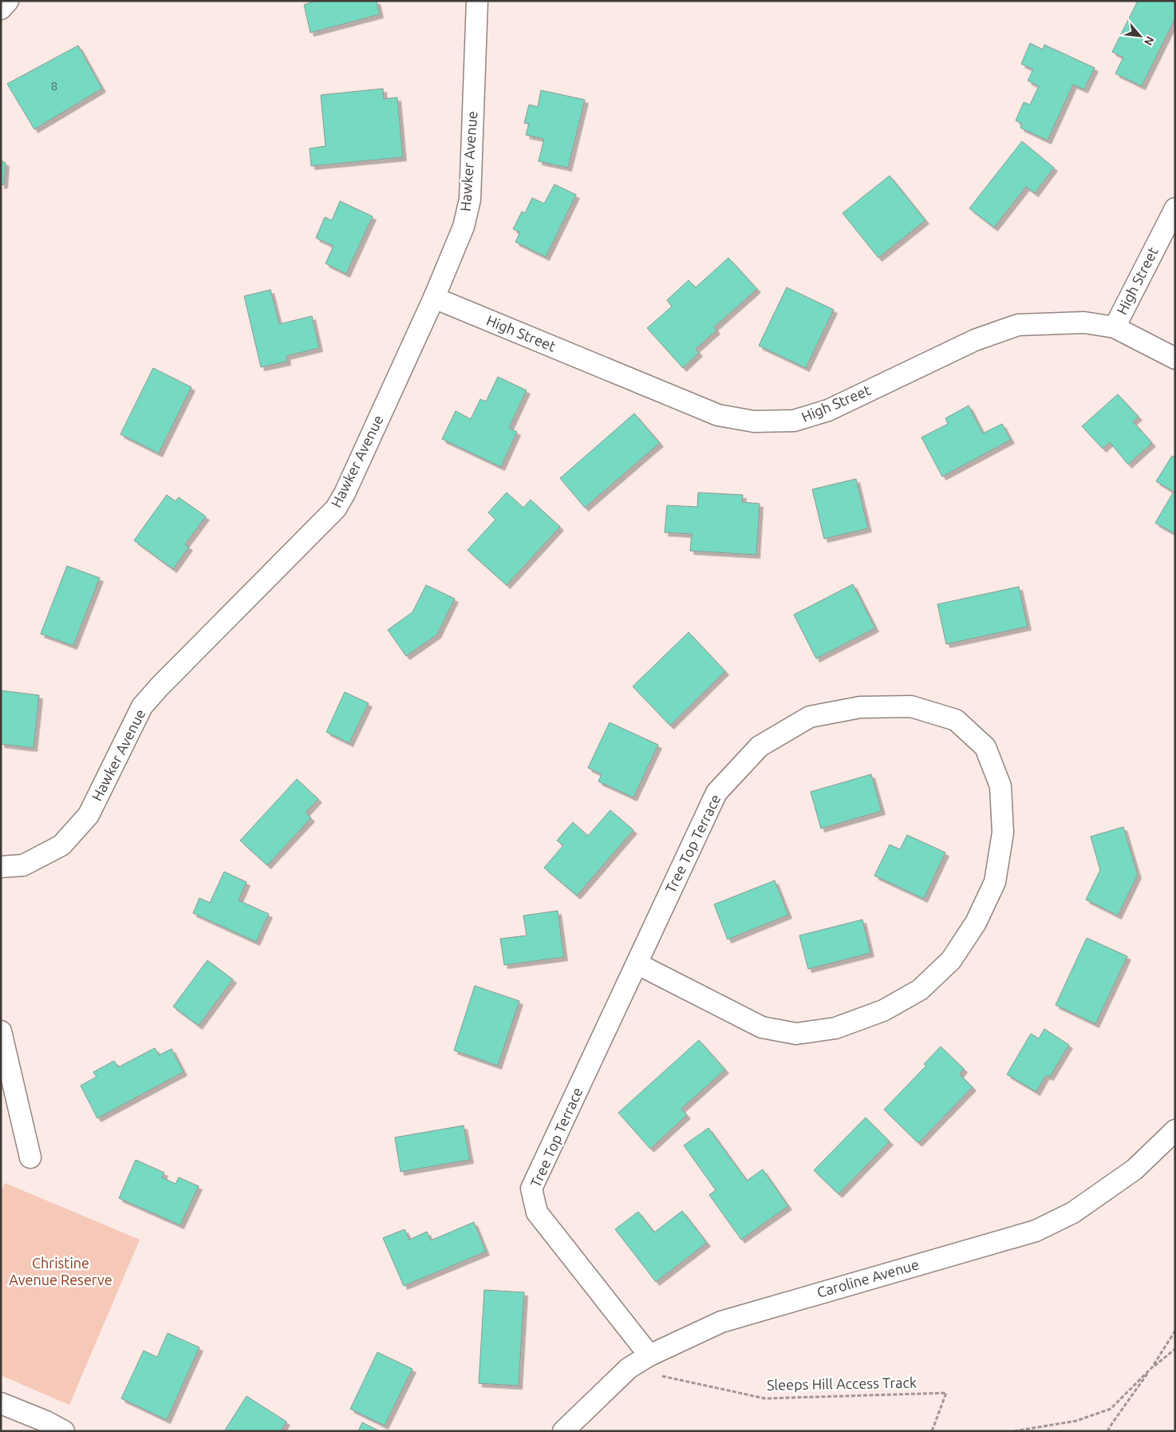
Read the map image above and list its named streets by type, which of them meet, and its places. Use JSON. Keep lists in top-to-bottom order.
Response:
{
  "streets": {
    "street": [
      "Hawker Avenue",
      "High Street",
      "Tree Top Terrace",
      "Caroline Avenue"
    ],
    "path": ["Sleeps Hill Access Track"]
  },
  "crossings": [
    ["Hawker Avenue", "High Street"],
    ["Tree Top Terrace", "Caroline Avenue"],
    ["Caroline Avenue", "Sleeps Hill Access Track"]
  ],
  "parks": ["Christine Avenue Reserve"],
  "house_numbers": ["8"],
  "north": "bottom right"
}
